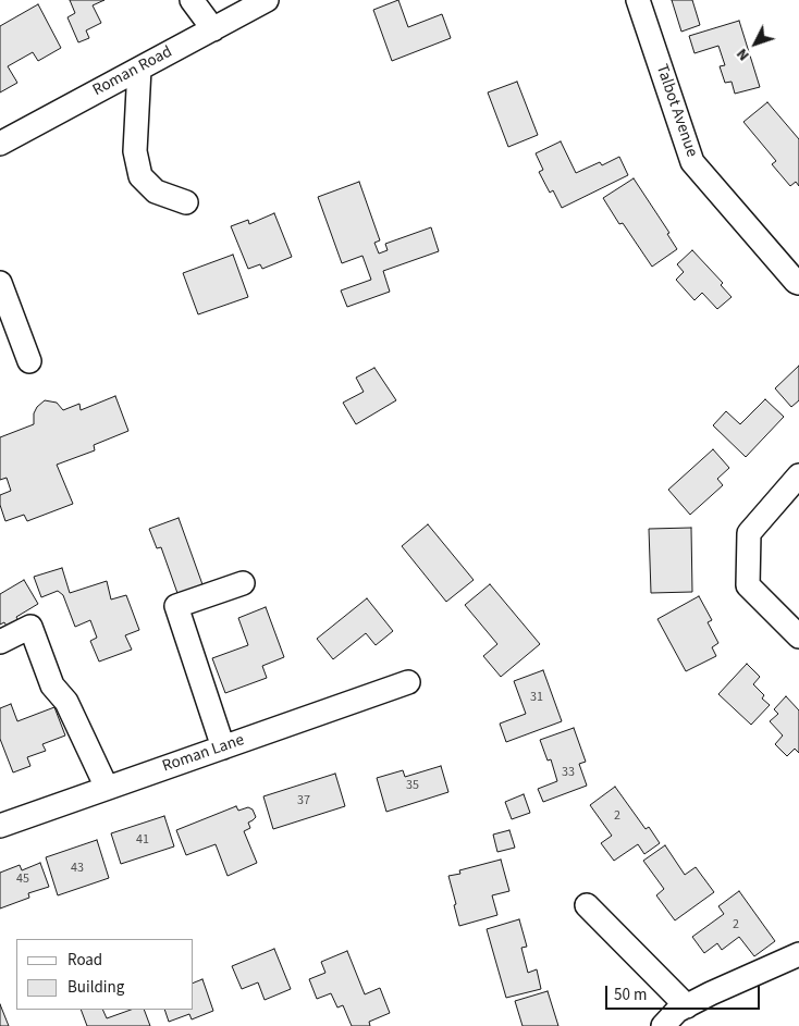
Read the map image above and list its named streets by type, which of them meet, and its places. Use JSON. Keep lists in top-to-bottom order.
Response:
{
  "streets": {
    "street": ["Roman Road", "Talbot Avenue", "Roman Lane"]
  },
  "house_numbers": [
    "31",
    "33",
    "35",
    "37",
    "2",
    "41",
    "43",
    "45",
    "2"
  ],
  "legend": ["Road", "Building"],
  "scale_bar": "50 m",
  "north": "bottom left"
}
